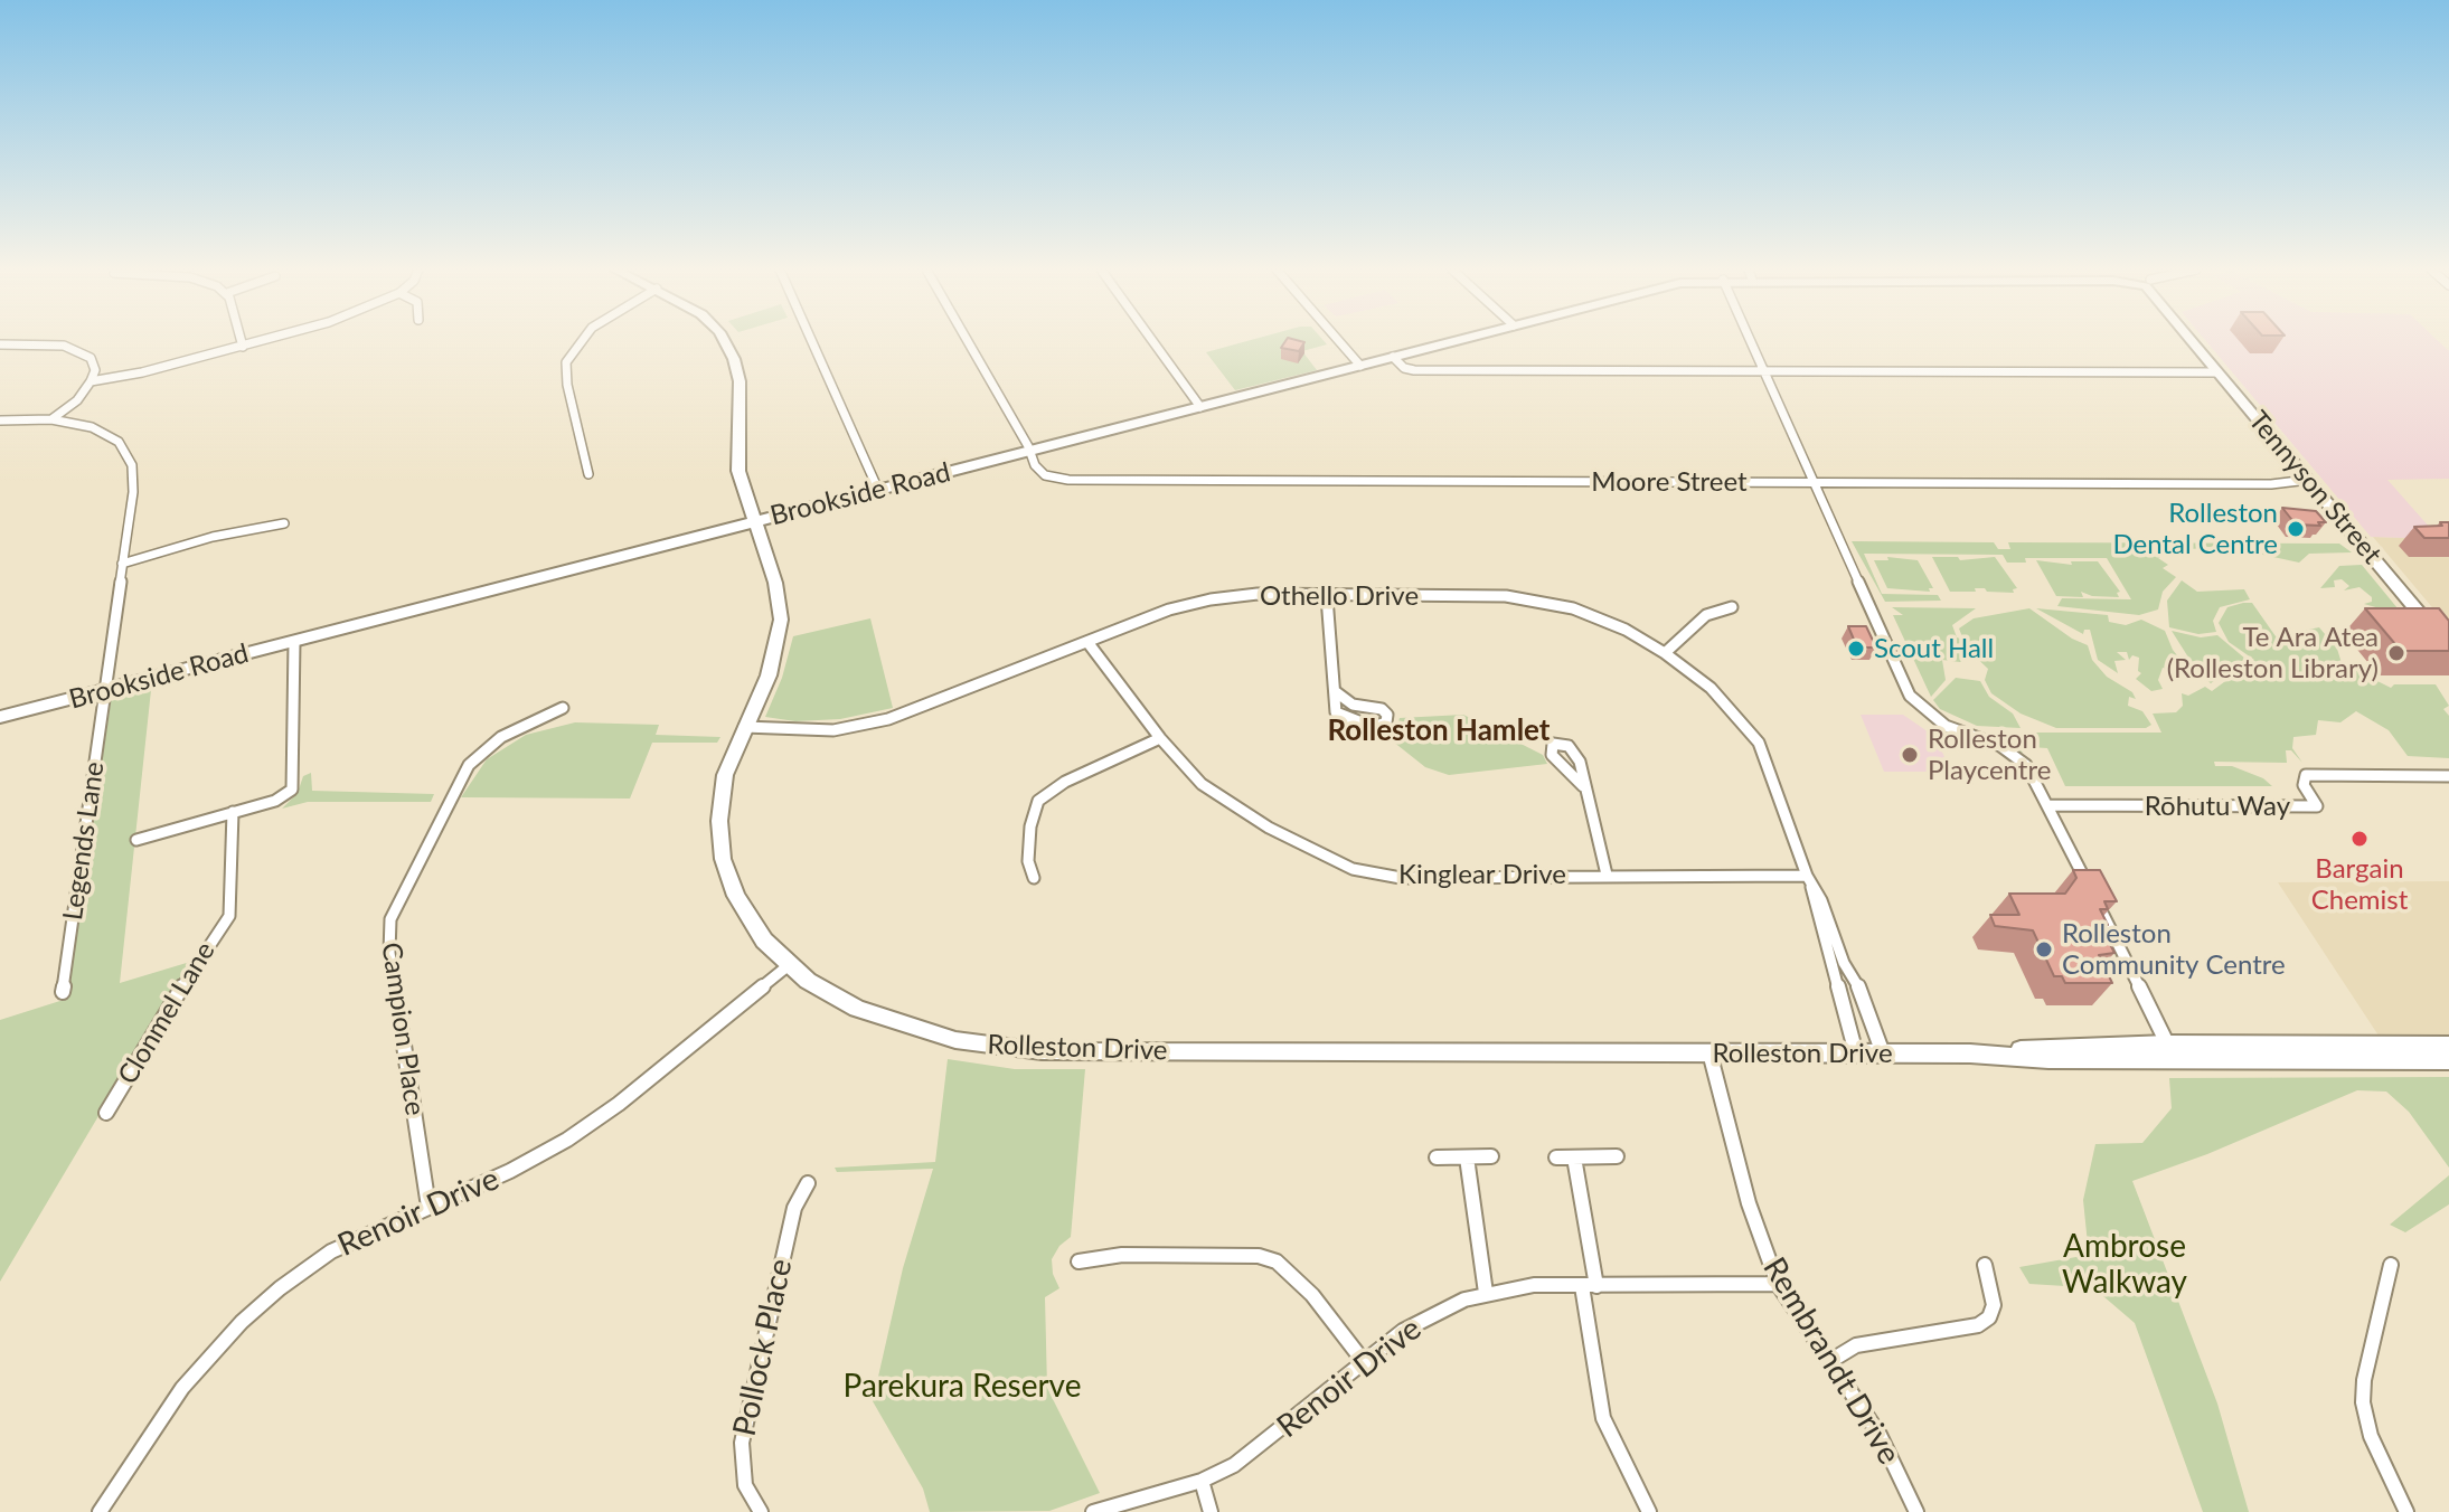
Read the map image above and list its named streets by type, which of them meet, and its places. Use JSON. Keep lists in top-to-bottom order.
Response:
{
  "streets": {
    "street": [
      "Moore Street",
      "Tennyson Street",
      "Brookside Road",
      "Othello Drive",
      "Rōhutu Way",
      "Legends Lane",
      "Kinglear Drive",
      "Clonmel Lane",
      "Campion Place",
      "Rolleston Drive",
      "Renoir Drive",
      "Pollock Place",
      "Rembrandt Drive"
    ]
  },
  "crossings": [
    ["Moore Street", "Tennyson Street"],
    ["Moore Street", "Brookside Road"],
    ["Brookside Road", "Legends Lane"],
    ["Brookside Road", "Rolleston Drive"],
    ["Othello Drive", "Kinglear Drive"],
    ["Othello Drive", "Rolleston Drive"],
    ["Campion Place", "Renoir Drive"],
    ["Rolleston Drive", "Renoir Drive"],
    ["Rolleston Drive", "Rembrandt Drive"],
    ["Renoir Drive", "Rembrandt Drive"]
  ],
  "districts": ["Rolleston Hamlet"],
  "parks": ["Ambrose Walkway", "Parekura Reserve"],
  "places": [
    "Rolleston Dental Centre",
    "Scout Hall",
    "Te Ara Atea (Rolleston Library)",
    "Rolleston Playcentre",
    "Bargain Chemist",
    "Rolleston Community Centre"
  ]
}
